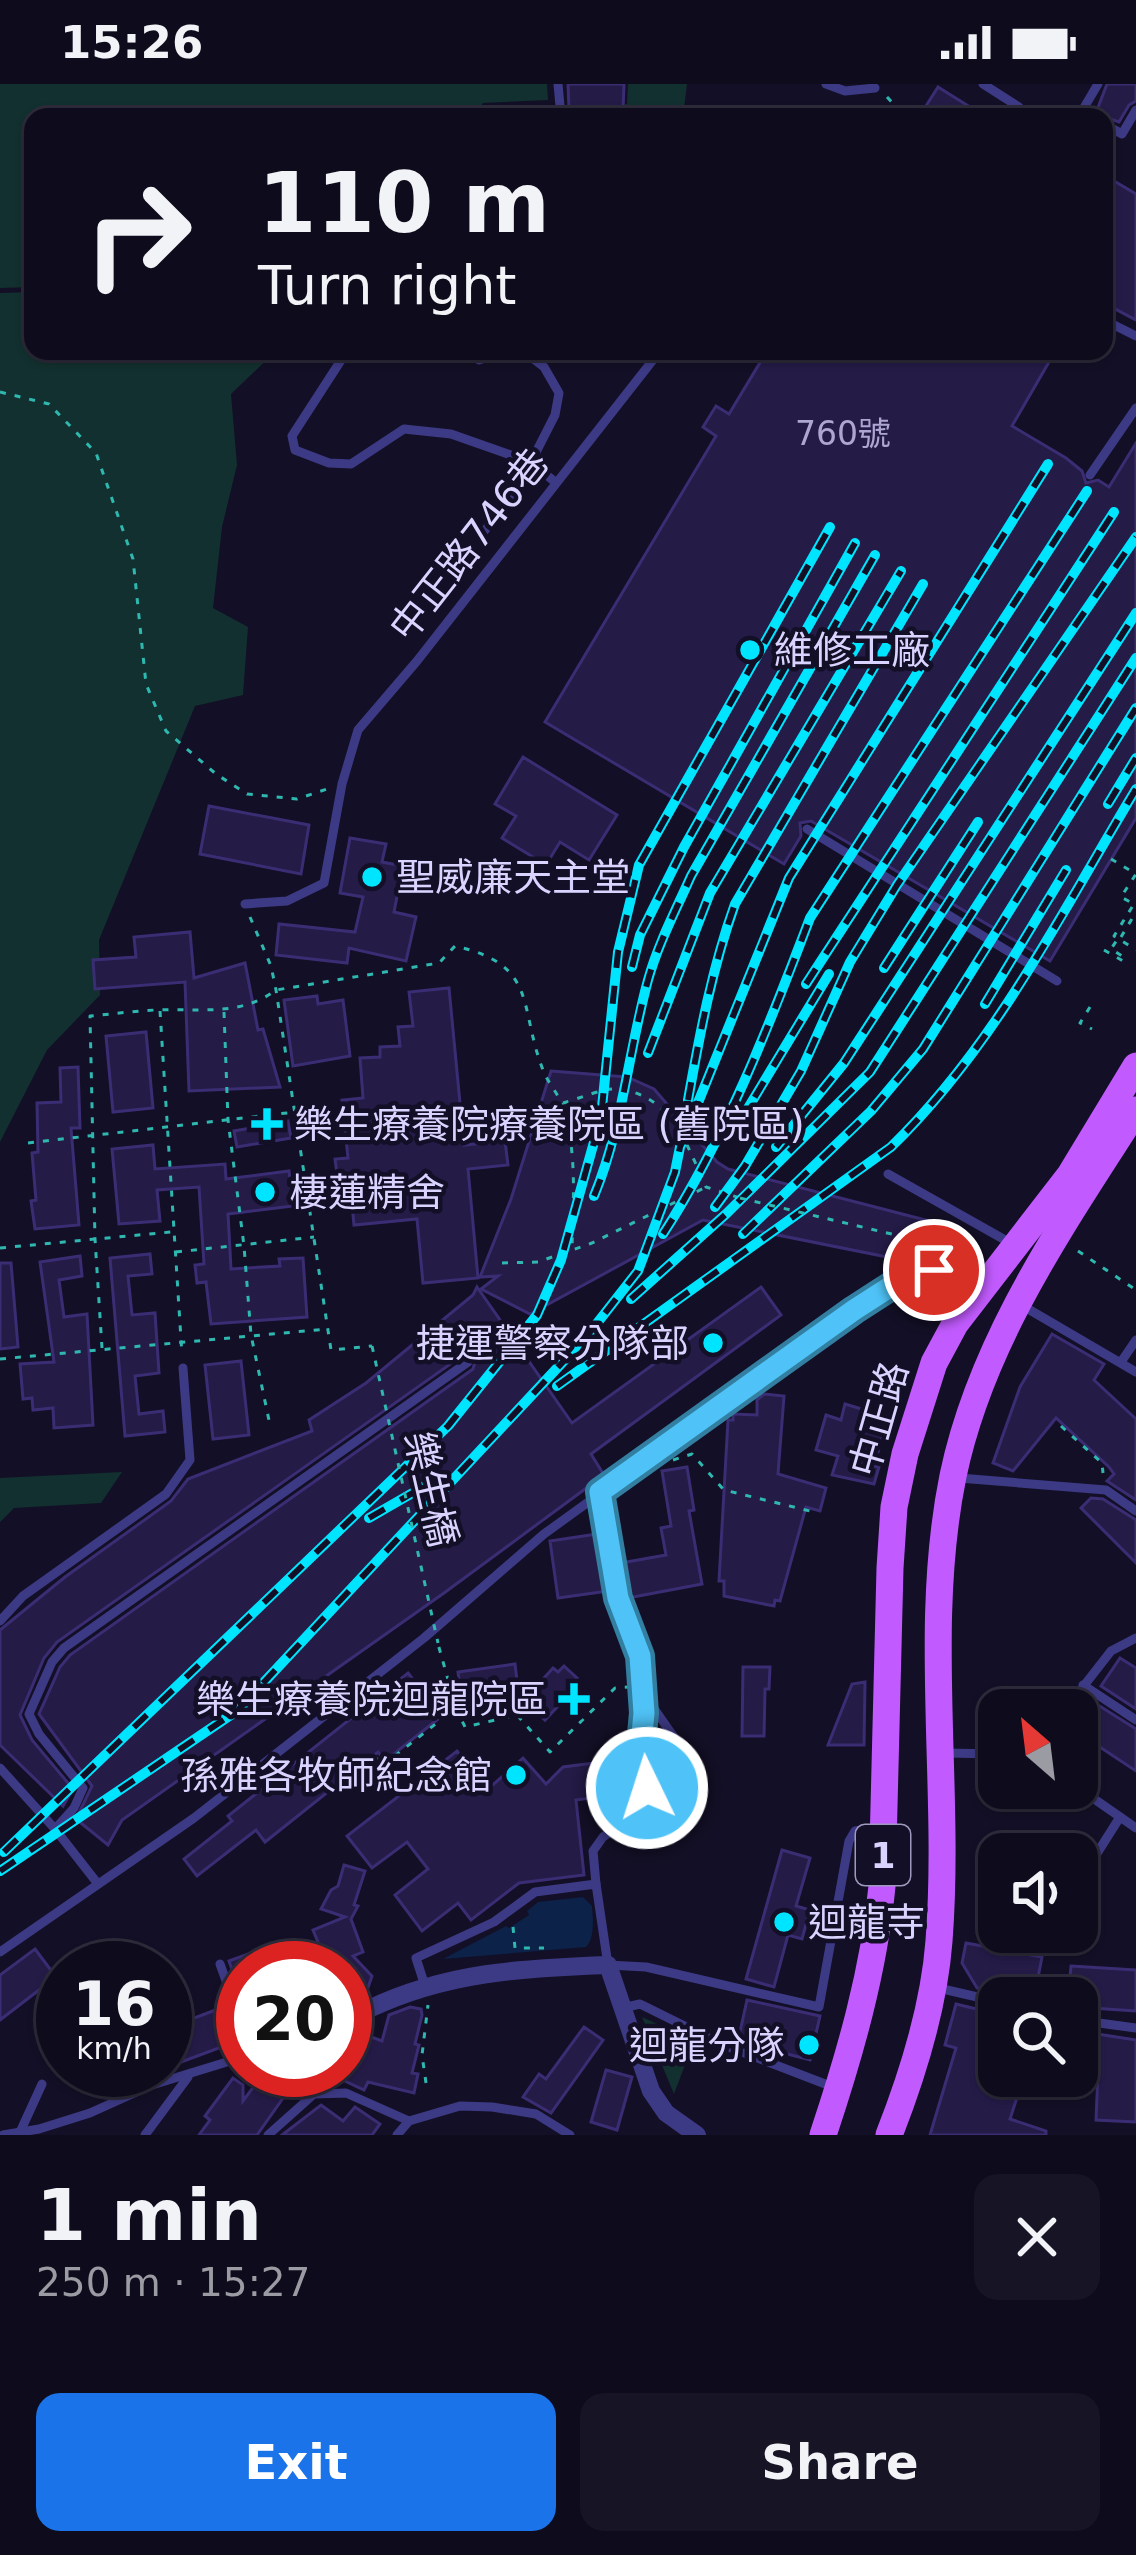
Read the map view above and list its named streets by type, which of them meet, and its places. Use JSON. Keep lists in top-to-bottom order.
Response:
{
  "streets": {
    "main road": ["中正路", "1"],
    "lane": ["中正路746巷"],
    "path": ["樂生橋"]
  },
  "crossings": [
    ["中正路", "1"]
  ],
  "places": {
    "other": [
      "維修工廠",
      "聖威廉天主堂",
      "棲蓮精舍",
      "捷運警察分隊部",
      "孫雅各牧師紀念館",
      "迴龍寺",
      "迴龍分隊"
    ],
    "health": ["樂生療養院療養院區 (舊院區)", "樂生療養院迴龍院區"]
  },
  "house_numbers": ["760號"],
  "north": "top left",
  "page": {
    "status": "15:26",
    "turn": ["110 m", "Turn right"],
    "speed": "16 km/h",
    "limit": "20",
    "heading": ["1 min", "250 m · 15:27"],
    "buttons": ["Exit", "Share"]
  }
}
